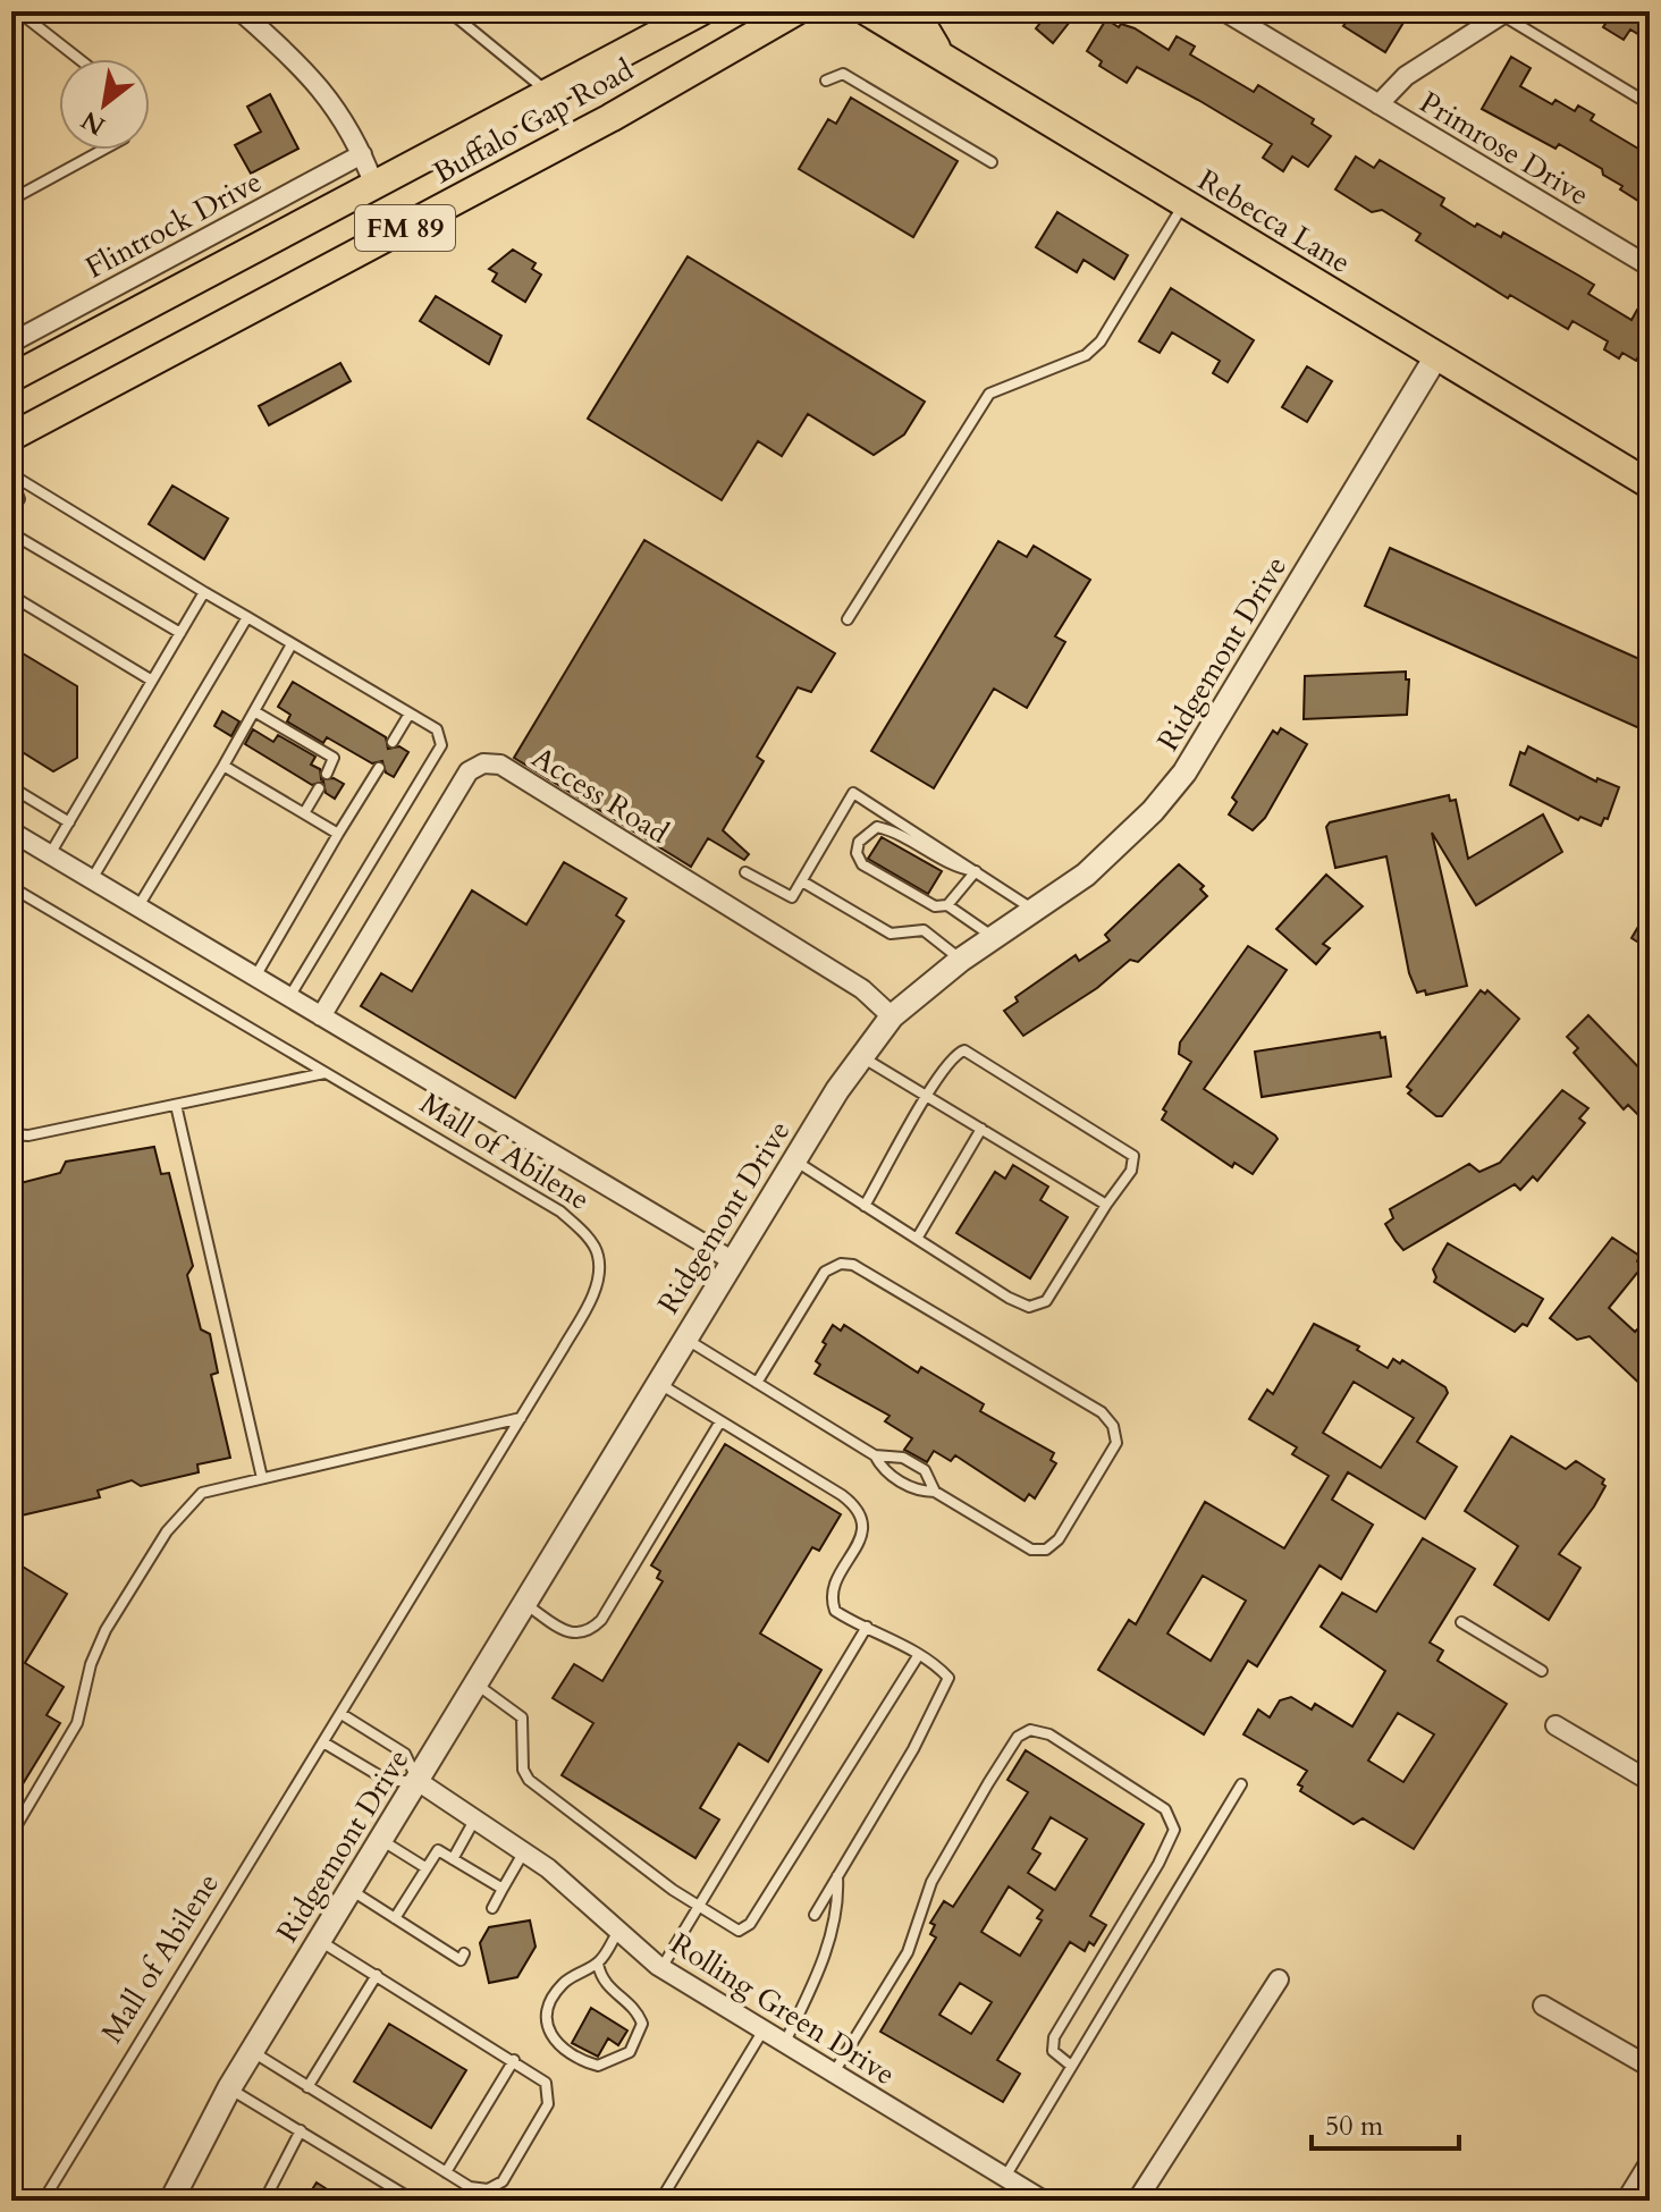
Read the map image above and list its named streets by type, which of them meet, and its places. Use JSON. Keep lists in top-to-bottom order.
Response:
{
  "streets": {
    "main road": ["Buffalo Gap Road", "Rebecca Lane", "FM 89"],
    "street": [
      "Primrose Drive",
      "Flintrock Drive",
      "Ridgemont Drive",
      "Access Road",
      "Mall of Abilene",
      "Rolling Green Drive"
    ]
  },
  "crossings": [
    ["Rebecca Lane", "Ridgemont Drive"],
    ["Ridgemont Drive", "Access Road"],
    ["Ridgemont Drive", "Mall of Abilene"],
    ["Ridgemont Drive", "Rolling Green Drive"],
    ["Access Road", "Mall of Abilene"]
  ],
  "scale_bar": "50 m",
  "north": "bottom left"
}
